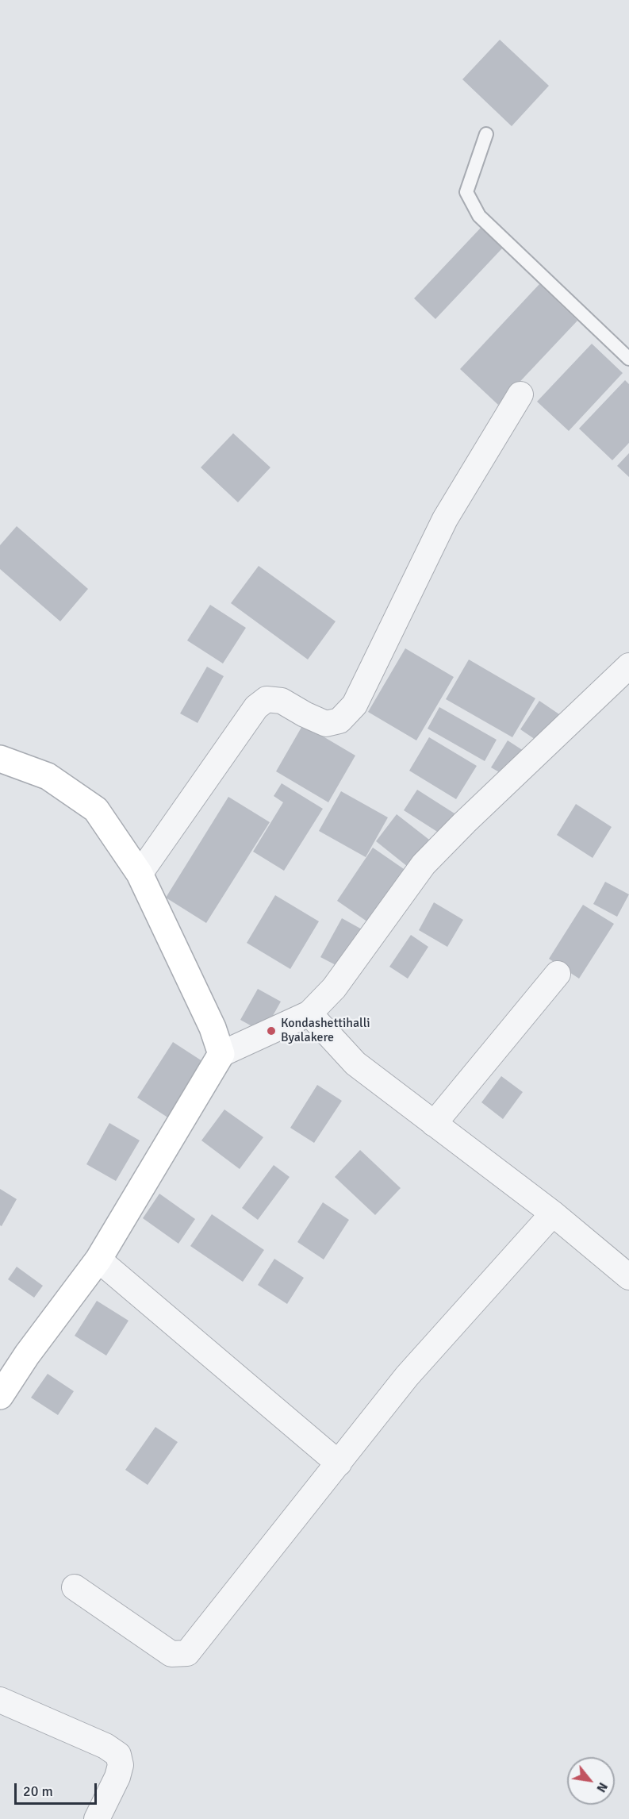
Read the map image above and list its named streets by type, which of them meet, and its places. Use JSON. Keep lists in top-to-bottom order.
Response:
{
  "places": ["Kondashettihalli Byalakere"],
  "scale_bar": "20 m",
  "north": "bottom right"
}
